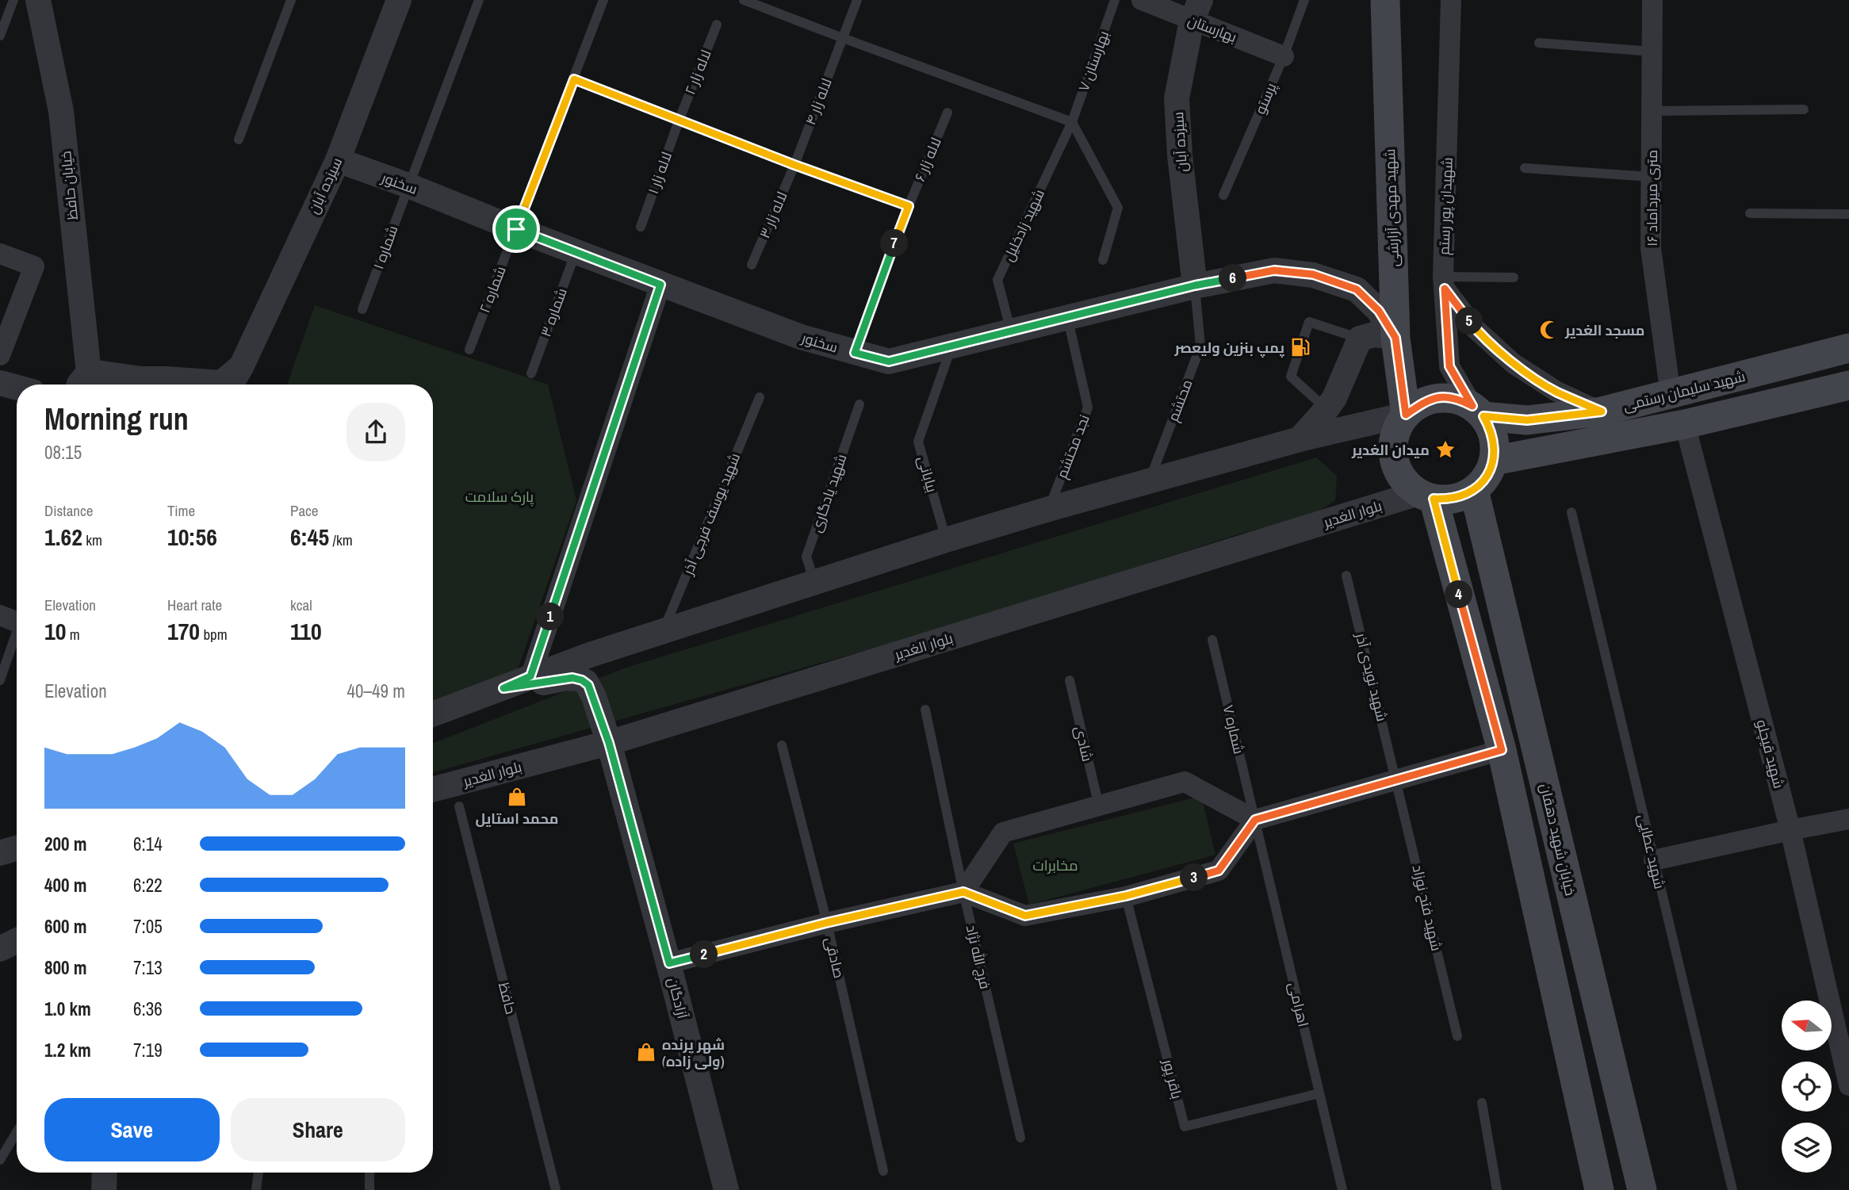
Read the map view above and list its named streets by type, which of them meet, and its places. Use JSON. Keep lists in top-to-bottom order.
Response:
{
  "streets": {
    "main road": ["شهید مهدی آزارشی", "شهید سلیمان رستمی", "خیابان شهید دهقان"],
    "street": [
      "بهارستان",
      "سیزده آبان",
      "سخنور",
      "خیابان حافظ",
      "۱۶ متری میرداماد",
      "شهیدان پور رستم",
      "بلوار الغدیر",
      "شهید قیچلو",
      "آزادگان"
    ],
    "lane": [
      "بهارستان ۷",
      "لاله زار ۲",
      "پرستو",
      "لاله زار ۴",
      "لاله زار ۶",
      "لاله زار ۱",
      "لاله زار ۳",
      "شهید زادخلیل",
      "شماره ۱",
      "شماره ۲",
      "شماره ۳",
      "محتشم",
      "نجد محتشم",
      "بیابانی",
      "شهید یادگاری",
      "شهید یوسف فرجی آذر",
      "شهید نویدی آذر",
      "شماره ۷",
      "شادی",
      "شهید عطایی",
      "شهید فتح نوزاد",
      "فرج الله نژاد",
      "صادقی",
      "حافظ",
      "اهرامی",
      "باقر پور"
    ]
  },
  "crossings": [
    ["بهارستان", "پرستو"],
    ["بهارستان", "سیزده آبان"],
    ["بهارستان ۷", "شهید زادخلیل"],
    ["لاله زار ۲", "لاله زار ۱"],
    ["لاله زار ۴", "لاله زار ۳"],
    ["سیزده آبان", "سخنور"],
    ["سیزده آبان", "محتشم"],
    ["لاله زار ۶", "سخنور"],
    ["سخنور", "شهید مهدی آزارشی"],
    ["سخنور", "شهید زادخلیل"],
    ["سخنور", "شماره ۱"],
    ["سخنور", "شماره ۲"],
    ["سخنور", "شماره ۳"],
    ["سخنور", "محتشم"],
    ["سخنور", "نجد محتشم"],
    ["سخنور", "بیابانی"],
    ["۱۶ متری میرداماد", "شهید سلیمان رستمی"],
    ["شهیدان پور رستم", "شهید مهدی آزارشی"],
    ["شهیدان پور رستم", "شهید سلیمان رستمی"],
    ["شهیدان پور رستم", "بلوار الغدیر"],
    ["شهیدان پور رستم", "خیابان شهید دهقان"],
    ["شهید مهدی آزارشی", "شهید سلیمان رستمی"],
    ["شهید مهدی آزارشی", "بلوار الغدیر"],
    ["شهید مهدی آزارشی", "خیابان شهید دهقان"],
    ["شهید سلیمان رستمی", "بلوار الغدیر"],
    ["شهید سلیمان رستمی", "شهید قیچلو"],
    ["شهید سلیمان رستمی", "خیابان شهید دهقان"],
    ["بلوار الغدیر", "خیابان شهید دهقان"],
    ["بلوار الغدیر", "آزادگان"],
    ["شهید نویدی آذر", "شهید فتح نوزاد"],
    ["شماره ۷", "اهرامی"],
    ["اهرامی", "باقر پور"]
  ],
  "parks": ["پارک سلامت", "مخابرات"],
  "places": {
    "mosque": ["مسجد الغدیر"],
    "fuel station": ["پمپ بنزین ولیعصر"],
    "place": ["میدان الغدیر"],
    "shop": ["محمد استایل", "شهر پرنده (ولی زاده)"]
  },
  "north": "left",
  "page": {
    "pins": [
      "7",
      "6",
      "5",
      "4",
      "1",
      "3",
      "2"
    ],
    "heading": ["Morning run", "08:15"],
    "stats": [
      ["Distance", "1.62 km"],
      ["Time", "10:56"],
      ["Pace", "6:45 /km"],
      ["Elevation", "10 m"],
      ["Heart rate", "170 bpm"],
      ["kcal", "110"]
    ],
    "chart": ["Elevation", "40–49 m"],
    "list": [
      {
        "name": "200 m",
        "note": "6:14"
      },
      {
        "name": "400 m",
        "note": "6:22"
      },
      {
        "name": "600 m",
        "note": "7:05"
      },
      {
        "name": "800 m",
        "note": "7:13"
      },
      {
        "name": "1.0 km",
        "note": "6:36"
      },
      {
        "name": "1.2 km",
        "note": "7:19"
      }
    ],
    "buttons": ["Save", "Share"]
  }
}
